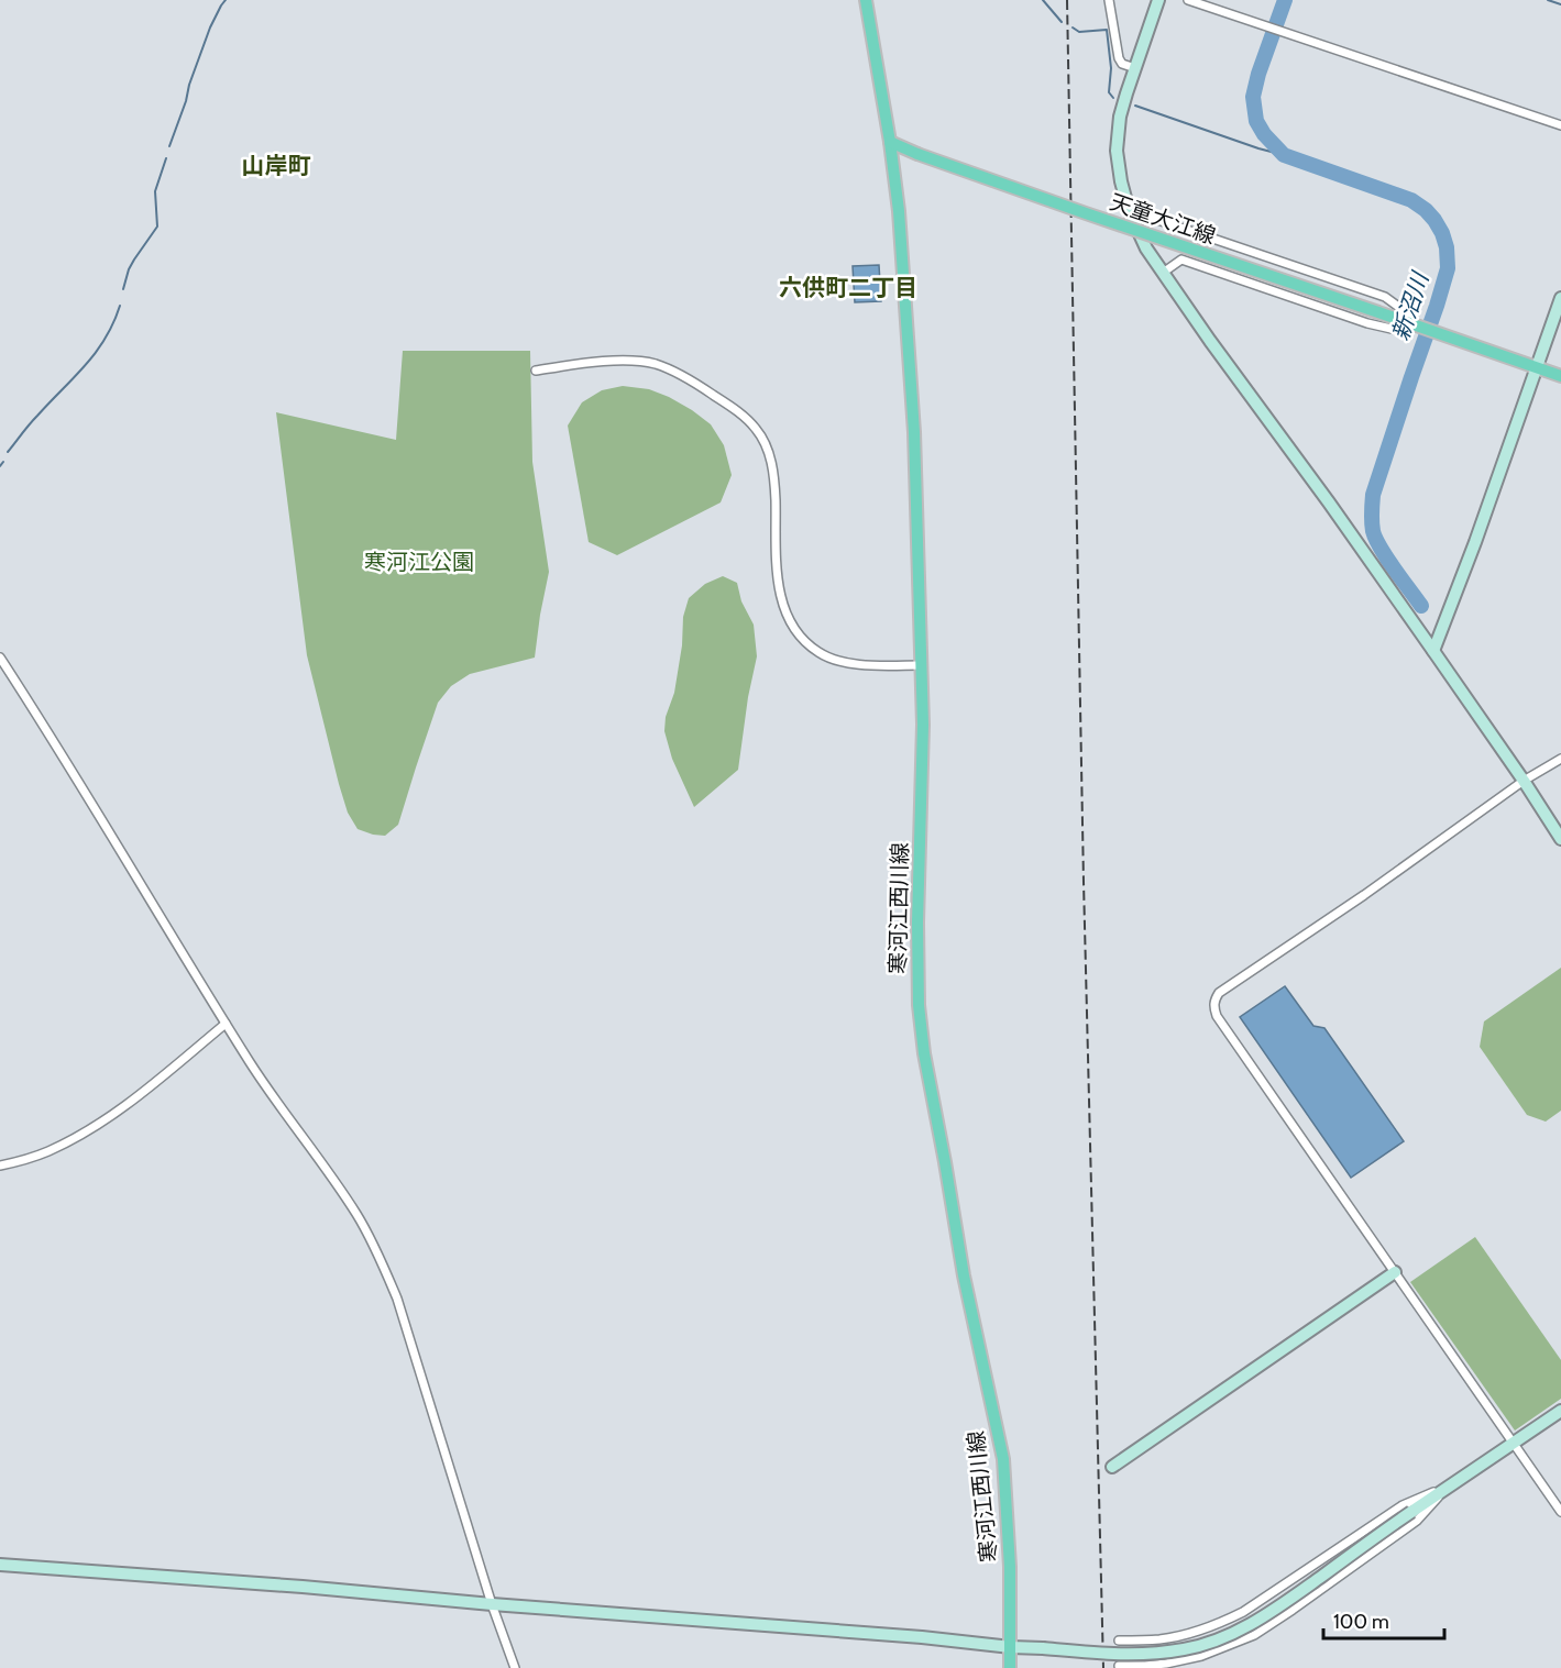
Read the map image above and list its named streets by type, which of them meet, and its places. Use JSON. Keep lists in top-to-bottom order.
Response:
{
  "streets": {
    "main road": ["天童大江線", "寒河江西川線"]
  },
  "crossings": [
    ["天童大江線", "寒河江西川線"]
  ],
  "districts": ["山岸町", "六供町二丁目"],
  "water": ["新沼川"],
  "parks": ["寒河江公園"],
  "scale_bar": "100 m"
}
